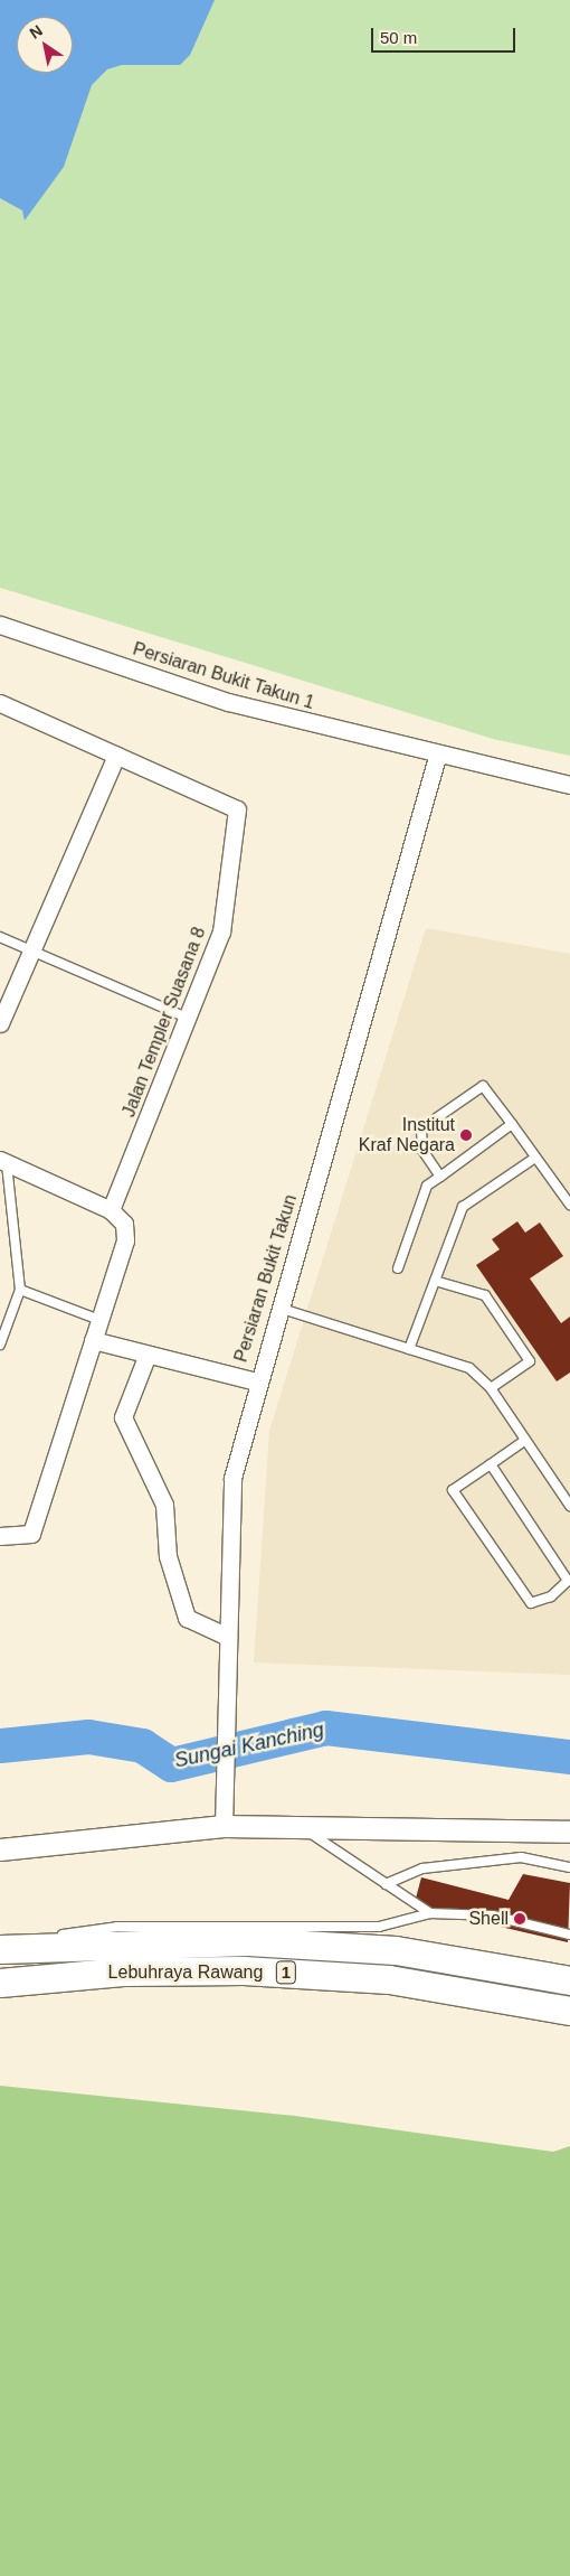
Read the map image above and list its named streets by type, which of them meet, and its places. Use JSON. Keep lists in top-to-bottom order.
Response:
{
  "streets": {
    "highway": ["Lebuhraya Rawang", "1"],
    "street": ["Persiaran Bukit Takun 1", "Jalan Templer Suasana 8", "Persiaran Bukit Takun"]
  },
  "crossings": [
    ["Persiaran Bukit Takun 1", "Persiaran Bukit Takun"]
  ],
  "water": ["Sungai Kanching"],
  "places": ["Institut Kraf Negara", "Shell"],
  "scale_bar": "50 m",
  "north": "top left"
}
